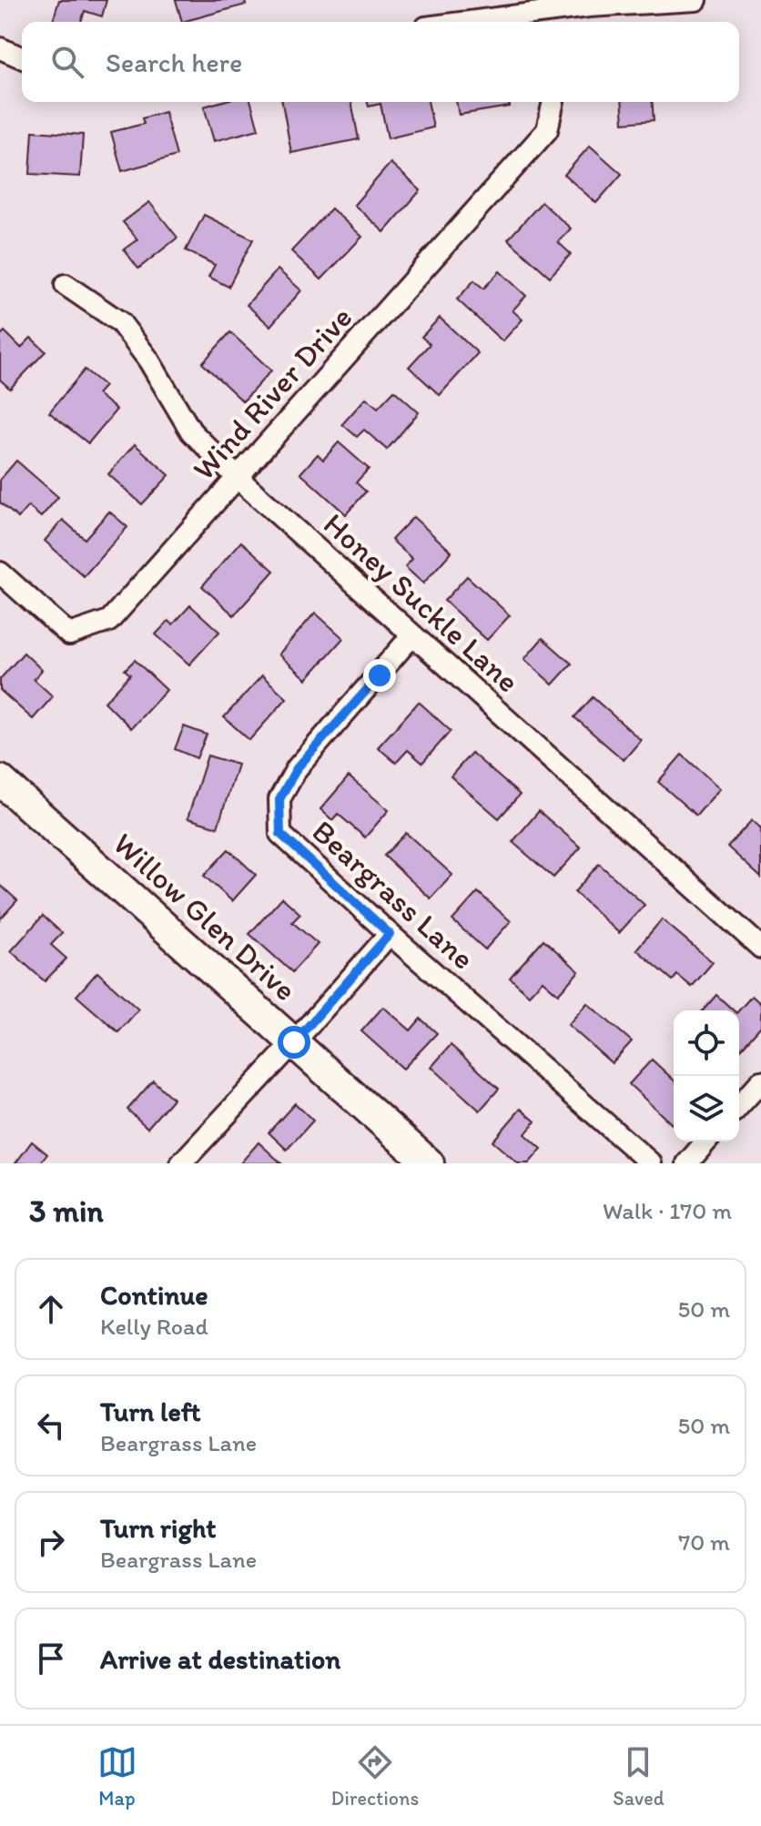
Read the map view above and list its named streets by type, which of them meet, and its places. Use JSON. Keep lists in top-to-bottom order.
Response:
{
  "streets": {
    "main road": ["Willow Glen Drive"],
    "street": ["Wind River Drive", "Honey Suckle Lane", "Beargrass Lane"]
  },
  "crossings": [
    ["Wind River Drive", "Honey Suckle Lane"],
    ["Honey Suckle Lane", "Beargrass Lane"]
  ],
  "page": {
    "search": "Search here",
    "heading": ["3 min", "Walk · 170 m"],
    "list": [
      ["Continue", "Kelly Road", "50 m"],
      ["Turn left", "Beargrass Lane", "50 m"],
      ["Turn right", "Beargrass Lane", "70 m"],
      "Arrive at destination"
    ],
    "nav": ["Map", "Directions", "Saved"]
  }
}
